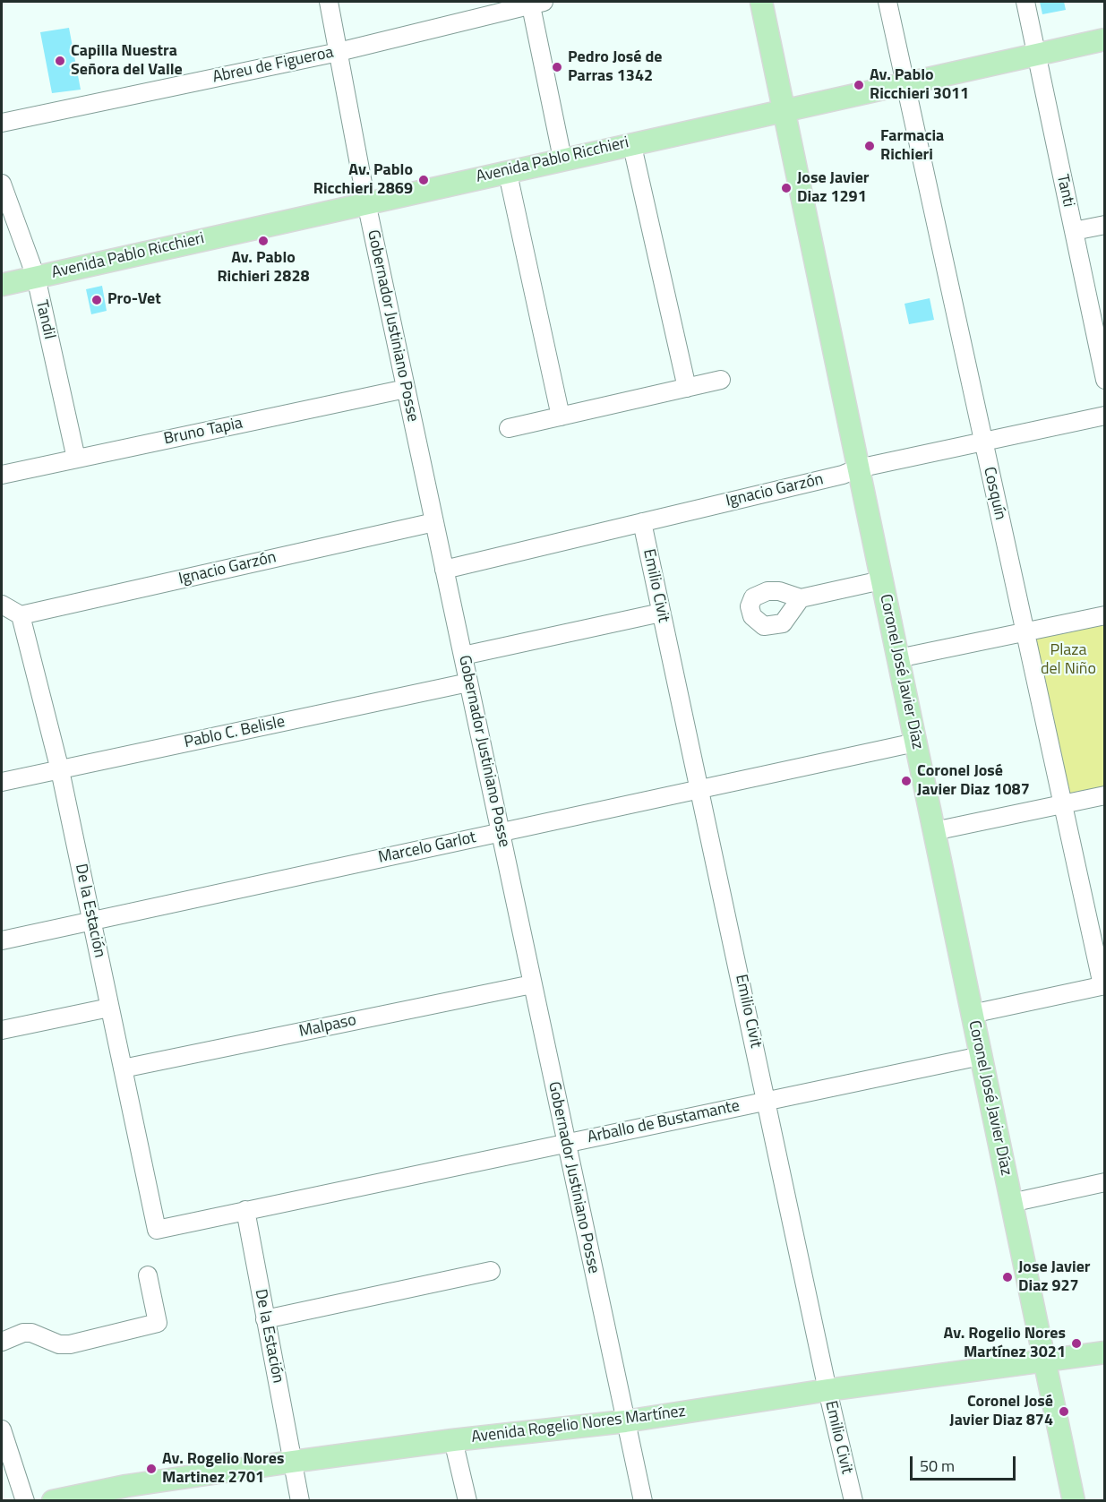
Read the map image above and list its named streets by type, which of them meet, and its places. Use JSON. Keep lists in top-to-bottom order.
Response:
{
  "streets": {
    "main road": ["Avenida Pablo Ricchieri", "Coronel José Javier Díaz", "Avenida Rogelio Nores Martínez"],
    "street": [
      "Abreu de Figueroa",
      "Tanti",
      "Tandil",
      "Gobernador Justiniano Posse",
      "Bruno Tapia",
      "Ignacio Garzón",
      "Cosquín",
      "Emilio Civit",
      "Pablo C. Belisle",
      "Marcelo Garlot",
      "De la Estación",
      "Malpaso",
      "Arballo de Bustamante"
    ]
  },
  "crossings": [
    ["Abreu de Figueroa", "Gobernador Justiniano Posse"],
    ["Avenida Pablo Ricchieri", "Tanti"],
    ["Avenida Pablo Ricchieri", "Tandil"],
    ["Avenida Pablo Ricchieri", "Gobernador Justiniano Posse"],
    ["Avenida Pablo Ricchieri", "Cosquín"],
    ["Avenida Pablo Ricchieri", "Coronel José Javier Díaz"],
    ["Tandil", "Bruno Tapia"],
    ["Gobernador Justiniano Posse", "Bruno Tapia"],
    ["Gobernador Justiniano Posse", "Ignacio Garzón"],
    ["Gobernador Justiniano Posse", "Pablo C. Belisle"],
    ["Gobernador Justiniano Posse", "Marcelo Garlot"],
    ["Gobernador Justiniano Posse", "Malpaso"],
    ["Gobernador Justiniano Posse", "Arballo de Bustamante"],
    ["Gobernador Justiniano Posse", "Avenida Rogelio Nores Martínez"],
    ["Ignacio Garzón", "Cosquín"],
    ["Ignacio Garzón", "Emilio Civit"],
    ["Ignacio Garzón", "Coronel José Javier Díaz"],
    ["Ignacio Garzón", "De la Estación"],
    ["Emilio Civit", "Marcelo Garlot"],
    ["Emilio Civit", "Arballo de Bustamante"],
    ["Emilio Civit", "Avenida Rogelio Nores Martínez"],
    ["Coronel José Javier Díaz", "Marcelo Garlot"],
    ["Coronel José Javier Díaz", "Arballo de Bustamante"],
    ["Coronel José Javier Díaz", "Avenida Rogelio Nores Martínez"],
    ["Pablo C. Belisle", "De la Estación"],
    ["Marcelo Garlot", "De la Estación"],
    ["De la Estación", "Malpaso"],
    ["De la Estación", "Arballo de Bustamante"],
    ["De la Estación", "Avenida Rogelio Nores Martínez"]
  ],
  "parks": ["Plaza del Niño"],
  "places": [
    "Capilla Nuestra Señora del Valle",
    "Pedro José de Parras 1342",
    "Av. Pablo Ricchieri 3011",
    "Farmacia Richieri",
    "Av. Pablo Ricchieri 2869",
    "Jose Javier Diaz 1291",
    "Av. Pablo Richieri 2828",
    "Pro-Vet",
    "Coronel José Javier Diaz 1087",
    "Jose Javier Diaz 927",
    "Av. Rogelio Nores Martínez 3021",
    "Coronel José Javier Diaz 874",
    "Av. Rogelio Nores Martinez 2701"
  ],
  "scale_bar": "50 m"
}
